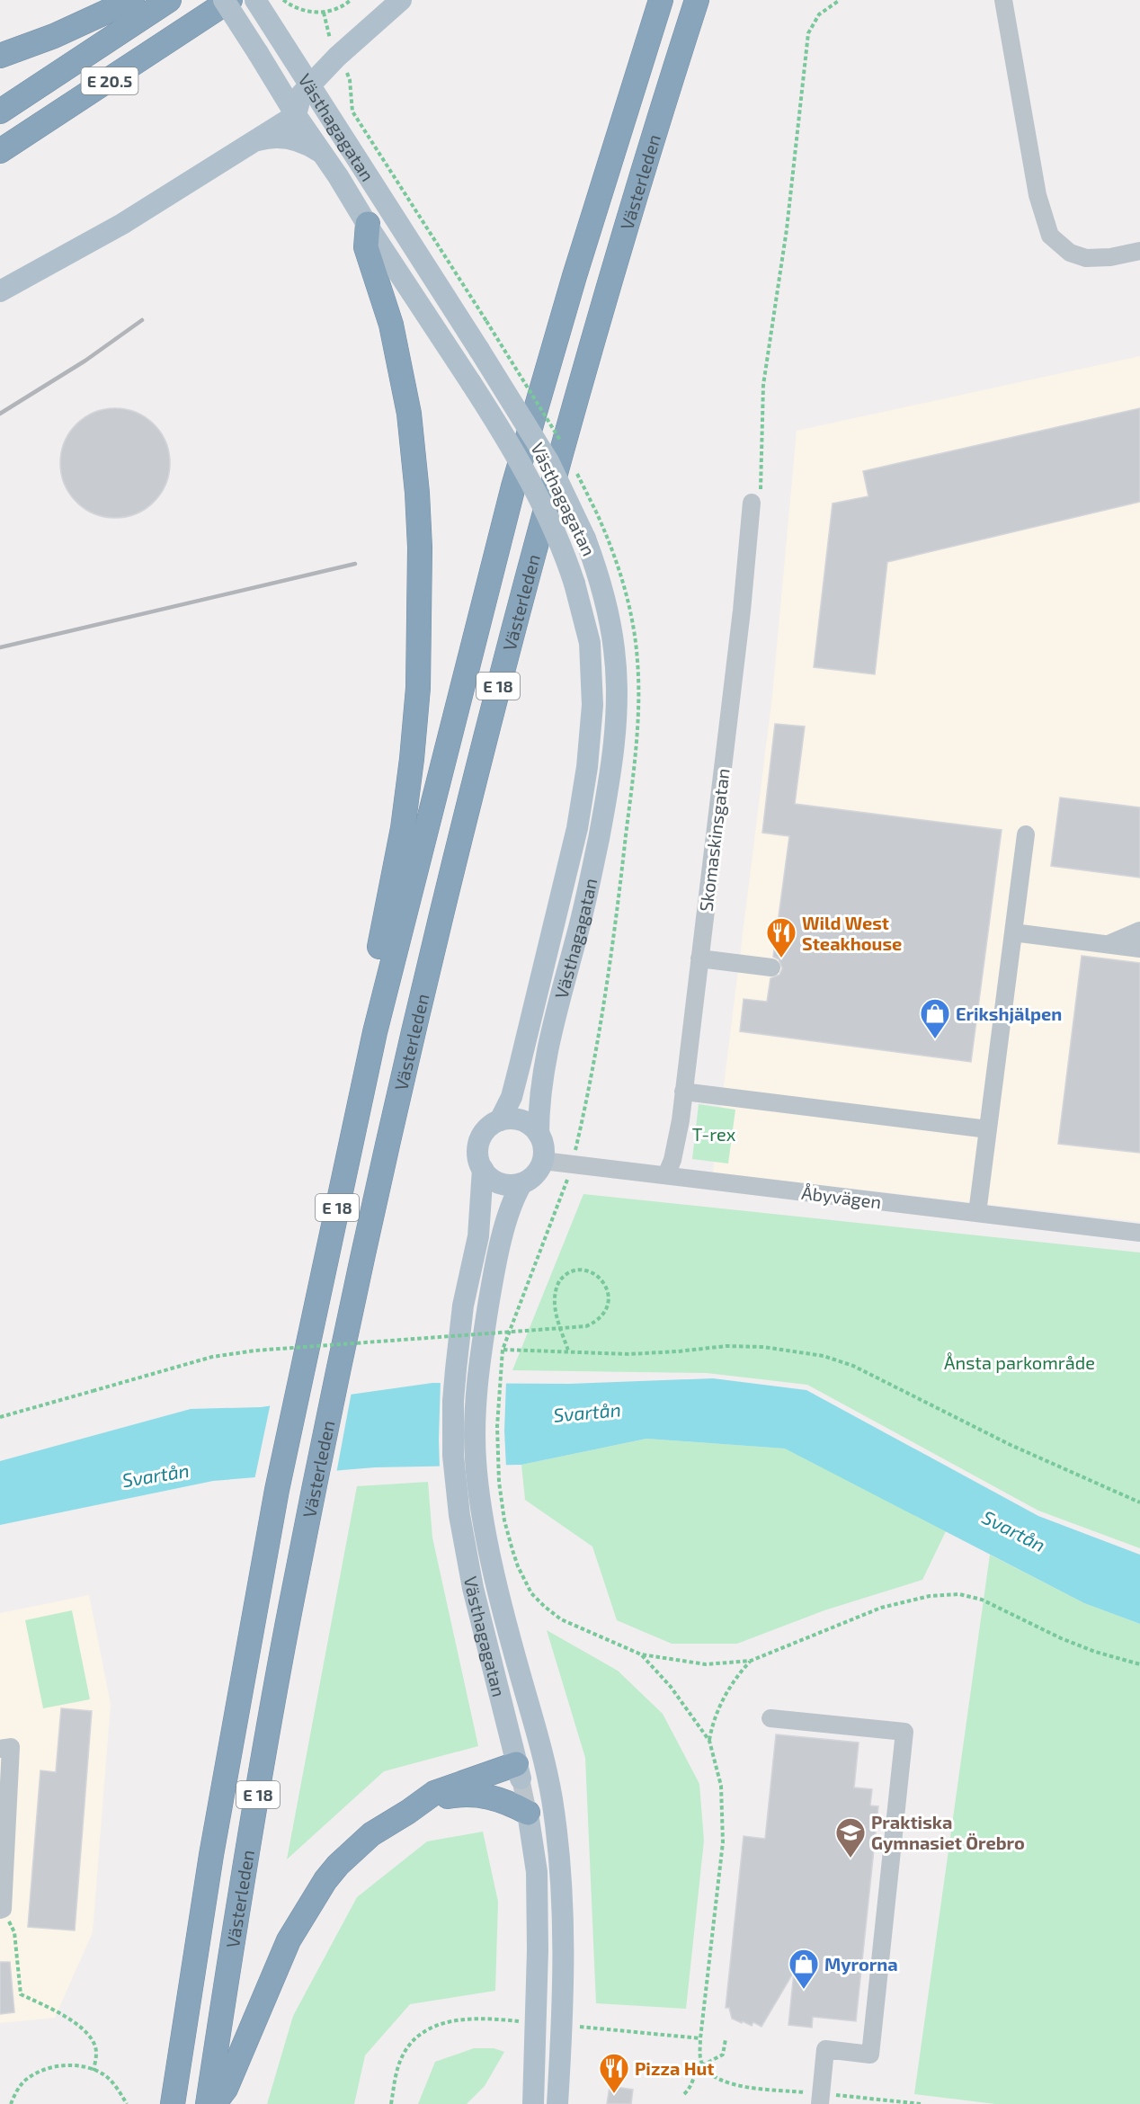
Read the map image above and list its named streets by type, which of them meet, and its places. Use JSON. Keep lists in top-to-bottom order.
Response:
{
  "streets": {
    "highway": ["E 20.5", "Västerleden", "E 18"],
    "main road": ["Västhagagatan"],
    "street": ["Skomaskinsgatan", "Åbyvägen"]
  },
  "crossings": [
    ["Västhagagatan", "E 18"],
    ["Västhagagatan", "Åbyvägen"],
    ["Västerleden", "E 18"],
    ["Skomaskinsgatan", "Åbyvägen"]
  ],
  "water": ["Svartån"],
  "parks": ["T-rex", "Ånsta parkområde"],
  "places": {
    "restaurant": ["Wild West Steakhouse", "Pizza Hut"],
    "shop": ["Erikshjälpen", "Myrorna"],
    "school or university": ["Praktiska Gymnasiet Örebro"]
  }
}
